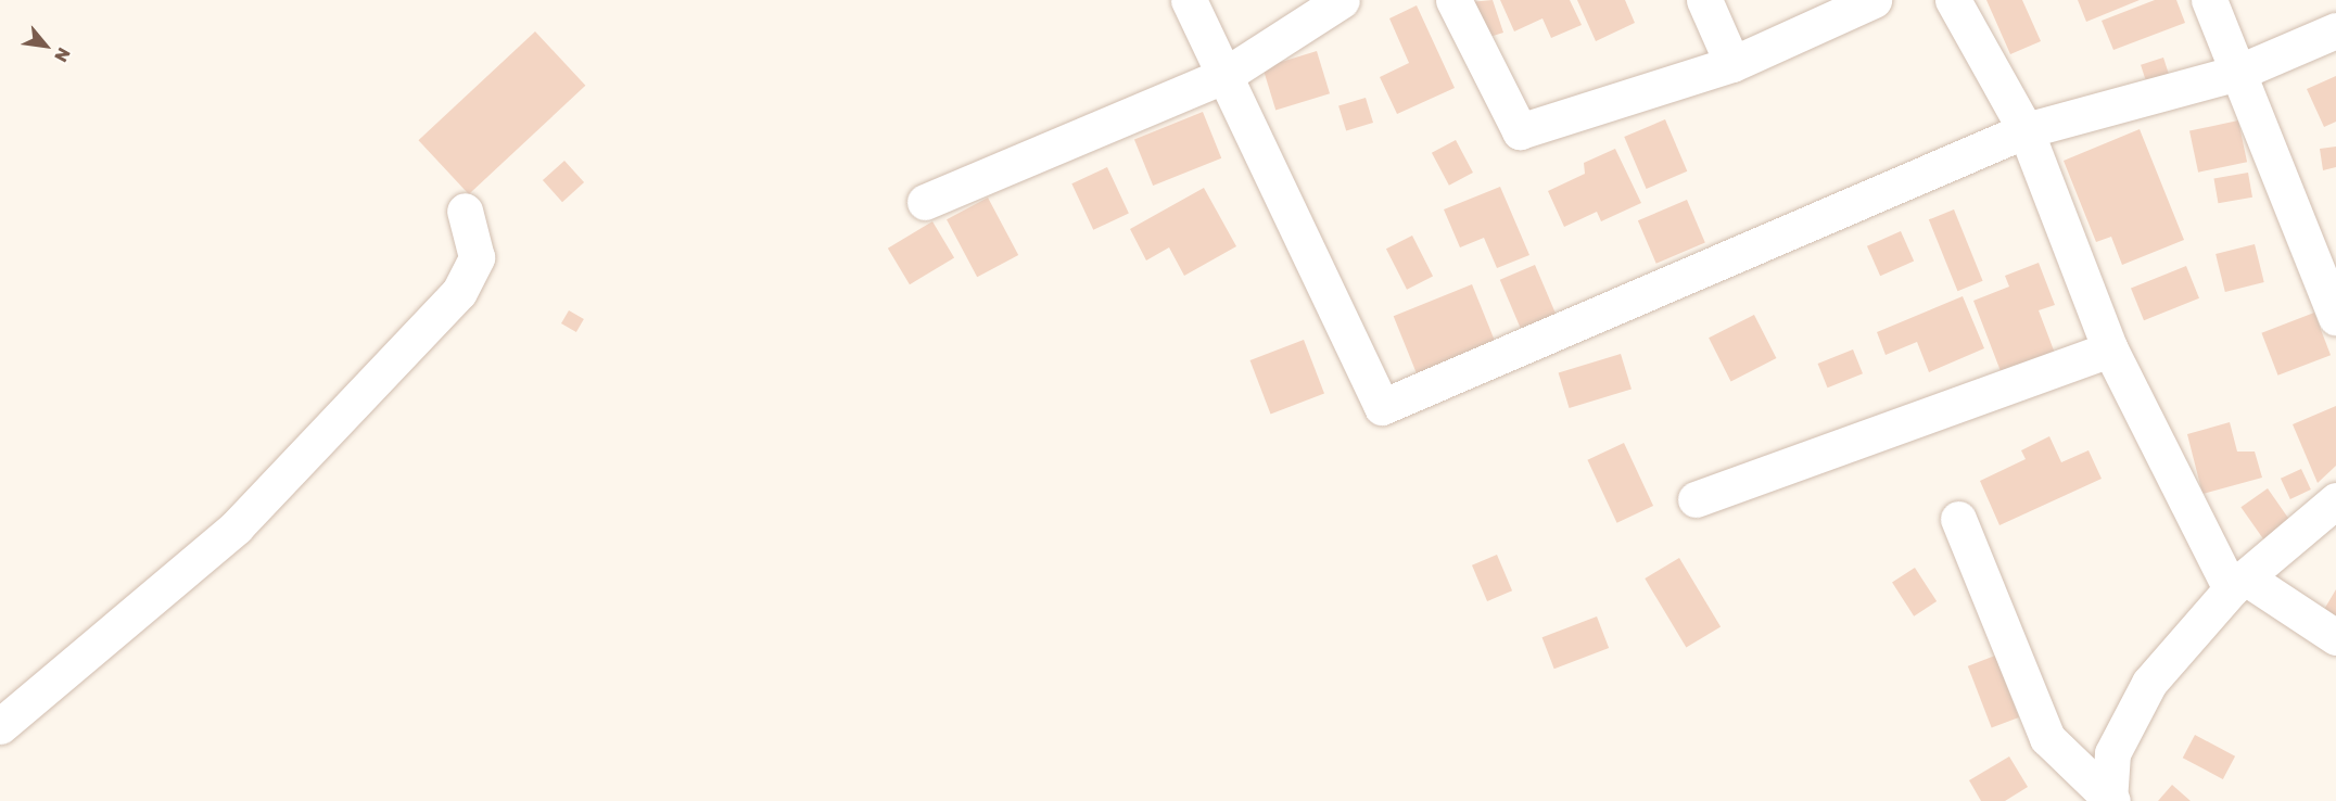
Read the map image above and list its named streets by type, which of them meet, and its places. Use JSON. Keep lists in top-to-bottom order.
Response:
{
  "north": "bottom right"
}
